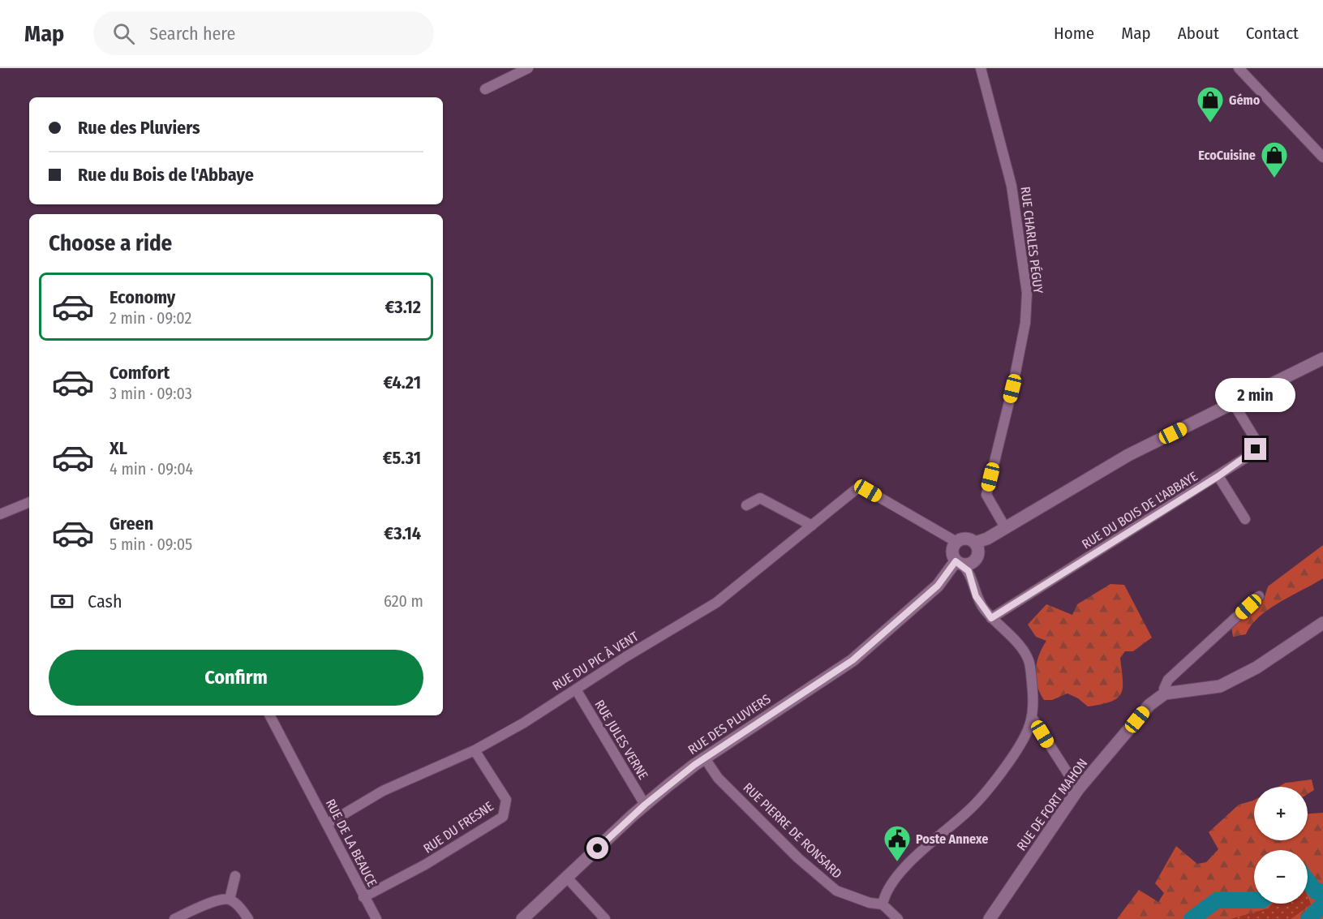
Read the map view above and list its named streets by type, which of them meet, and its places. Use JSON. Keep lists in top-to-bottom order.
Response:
{
  "streets": {
    "street": [
      "RUE CHARLES PÉGUY",
      "RUE DU BOIS DE L'ABBAYE",
      "RUE DU PIC À VENT",
      "RUE DES PLUVIERS",
      "RUE JULES VERNE",
      "RUE DE FORT MAHON",
      "RUE DU FRESNE",
      "RUE PIERRE DE RONSARD",
      "RUE DE LA BEAUCE"
    ]
  },
  "crossings": [
    ["RUE DU PIC À VENT", "RUE DES PLUVIERS"],
    ["RUE DU PIC À VENT", "RUE JULES VERNE"],
    ["RUE DU PIC À VENT", "RUE DU FRESNE"],
    ["RUE DU PIC À VENT", "RUE DE LA BEAUCE"],
    ["RUE DES PLUVIERS", "RUE JULES VERNE"],
    ["RUE DES PLUVIERS", "RUE PIERRE DE RONSARD"],
    ["RUE DU FRESNE", "RUE DE LA BEAUCE"]
  ],
  "places": {
    "shop": ["Gémo", "EcoCuisine"],
    "public building": ["Poste Annexe"]
  },
  "page": {
    "header": "Map",
    "search": "Search here",
    "nav": [
      "Home",
      "Map",
      "About",
      "Contact"
    ],
    "banner": ["Rue des Pluviers", "Rue du Bois de l'Abbaye"],
    "heading": "Choose a ride",
    "list": [
      {
        "name": "Economy",
        "note": "2 min · 09:02",
        "value": "€3.12"
      },
      {
        "name": "Comfort",
        "note": "3 min · 09:03",
        "value": "€4.21"
      },
      {
        "name": "XL",
        "note": "4 min · 09:04",
        "value": "€5.31"
      },
      {
        "name": "Green",
        "note": "5 min · 09:05",
        "value": "€3.14"
      }
    ],
    "bubble": "2 min",
    "pay": ["Cash", "620 m"],
    "buttons": "Confirm",
    "map_buttons": ["+", "−"]
  }
}
